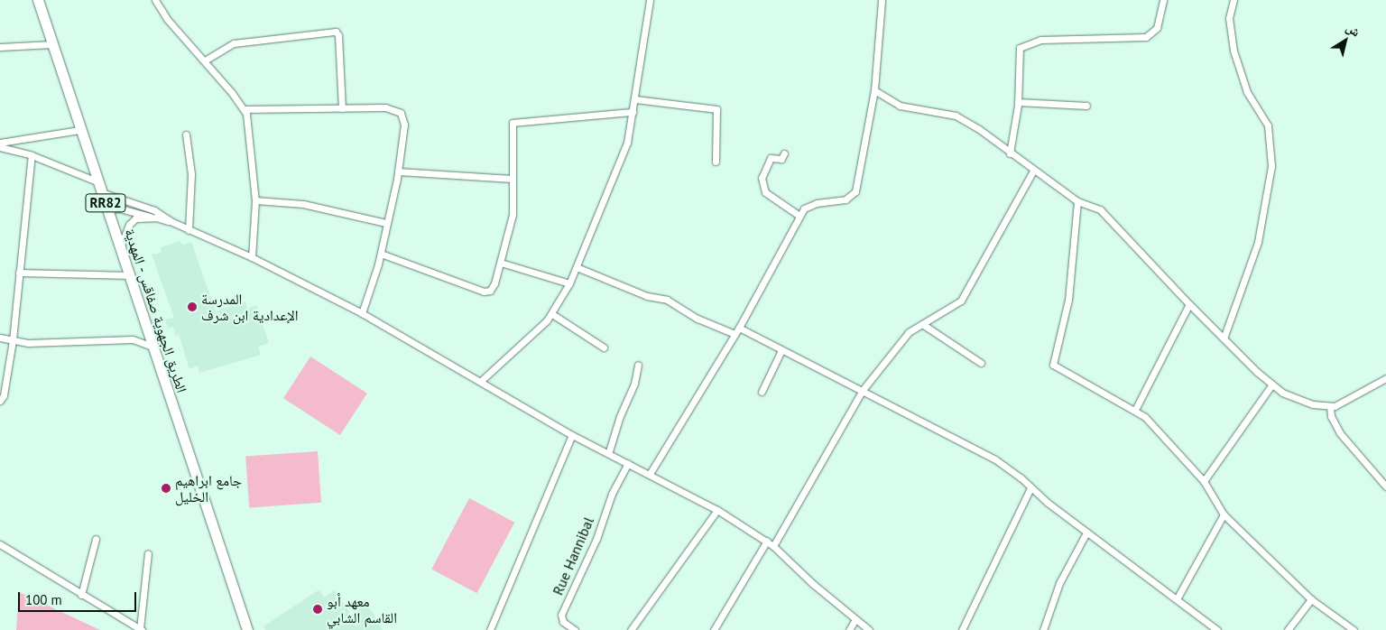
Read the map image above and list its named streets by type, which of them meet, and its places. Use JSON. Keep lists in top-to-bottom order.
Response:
{
  "streets": {
    "main road": ["RR82", "الطريق الجهوية صفاقس - المهدية"],
    "street": ["Rue Hannibal"]
  },
  "places": ["المدرسة الإعدادية ابن شرف", "جامع ابراهيم الخليل", "معهد أبو القاسم الشابي"],
  "scale_bar": "100 m",
  "north": "top right"
}
